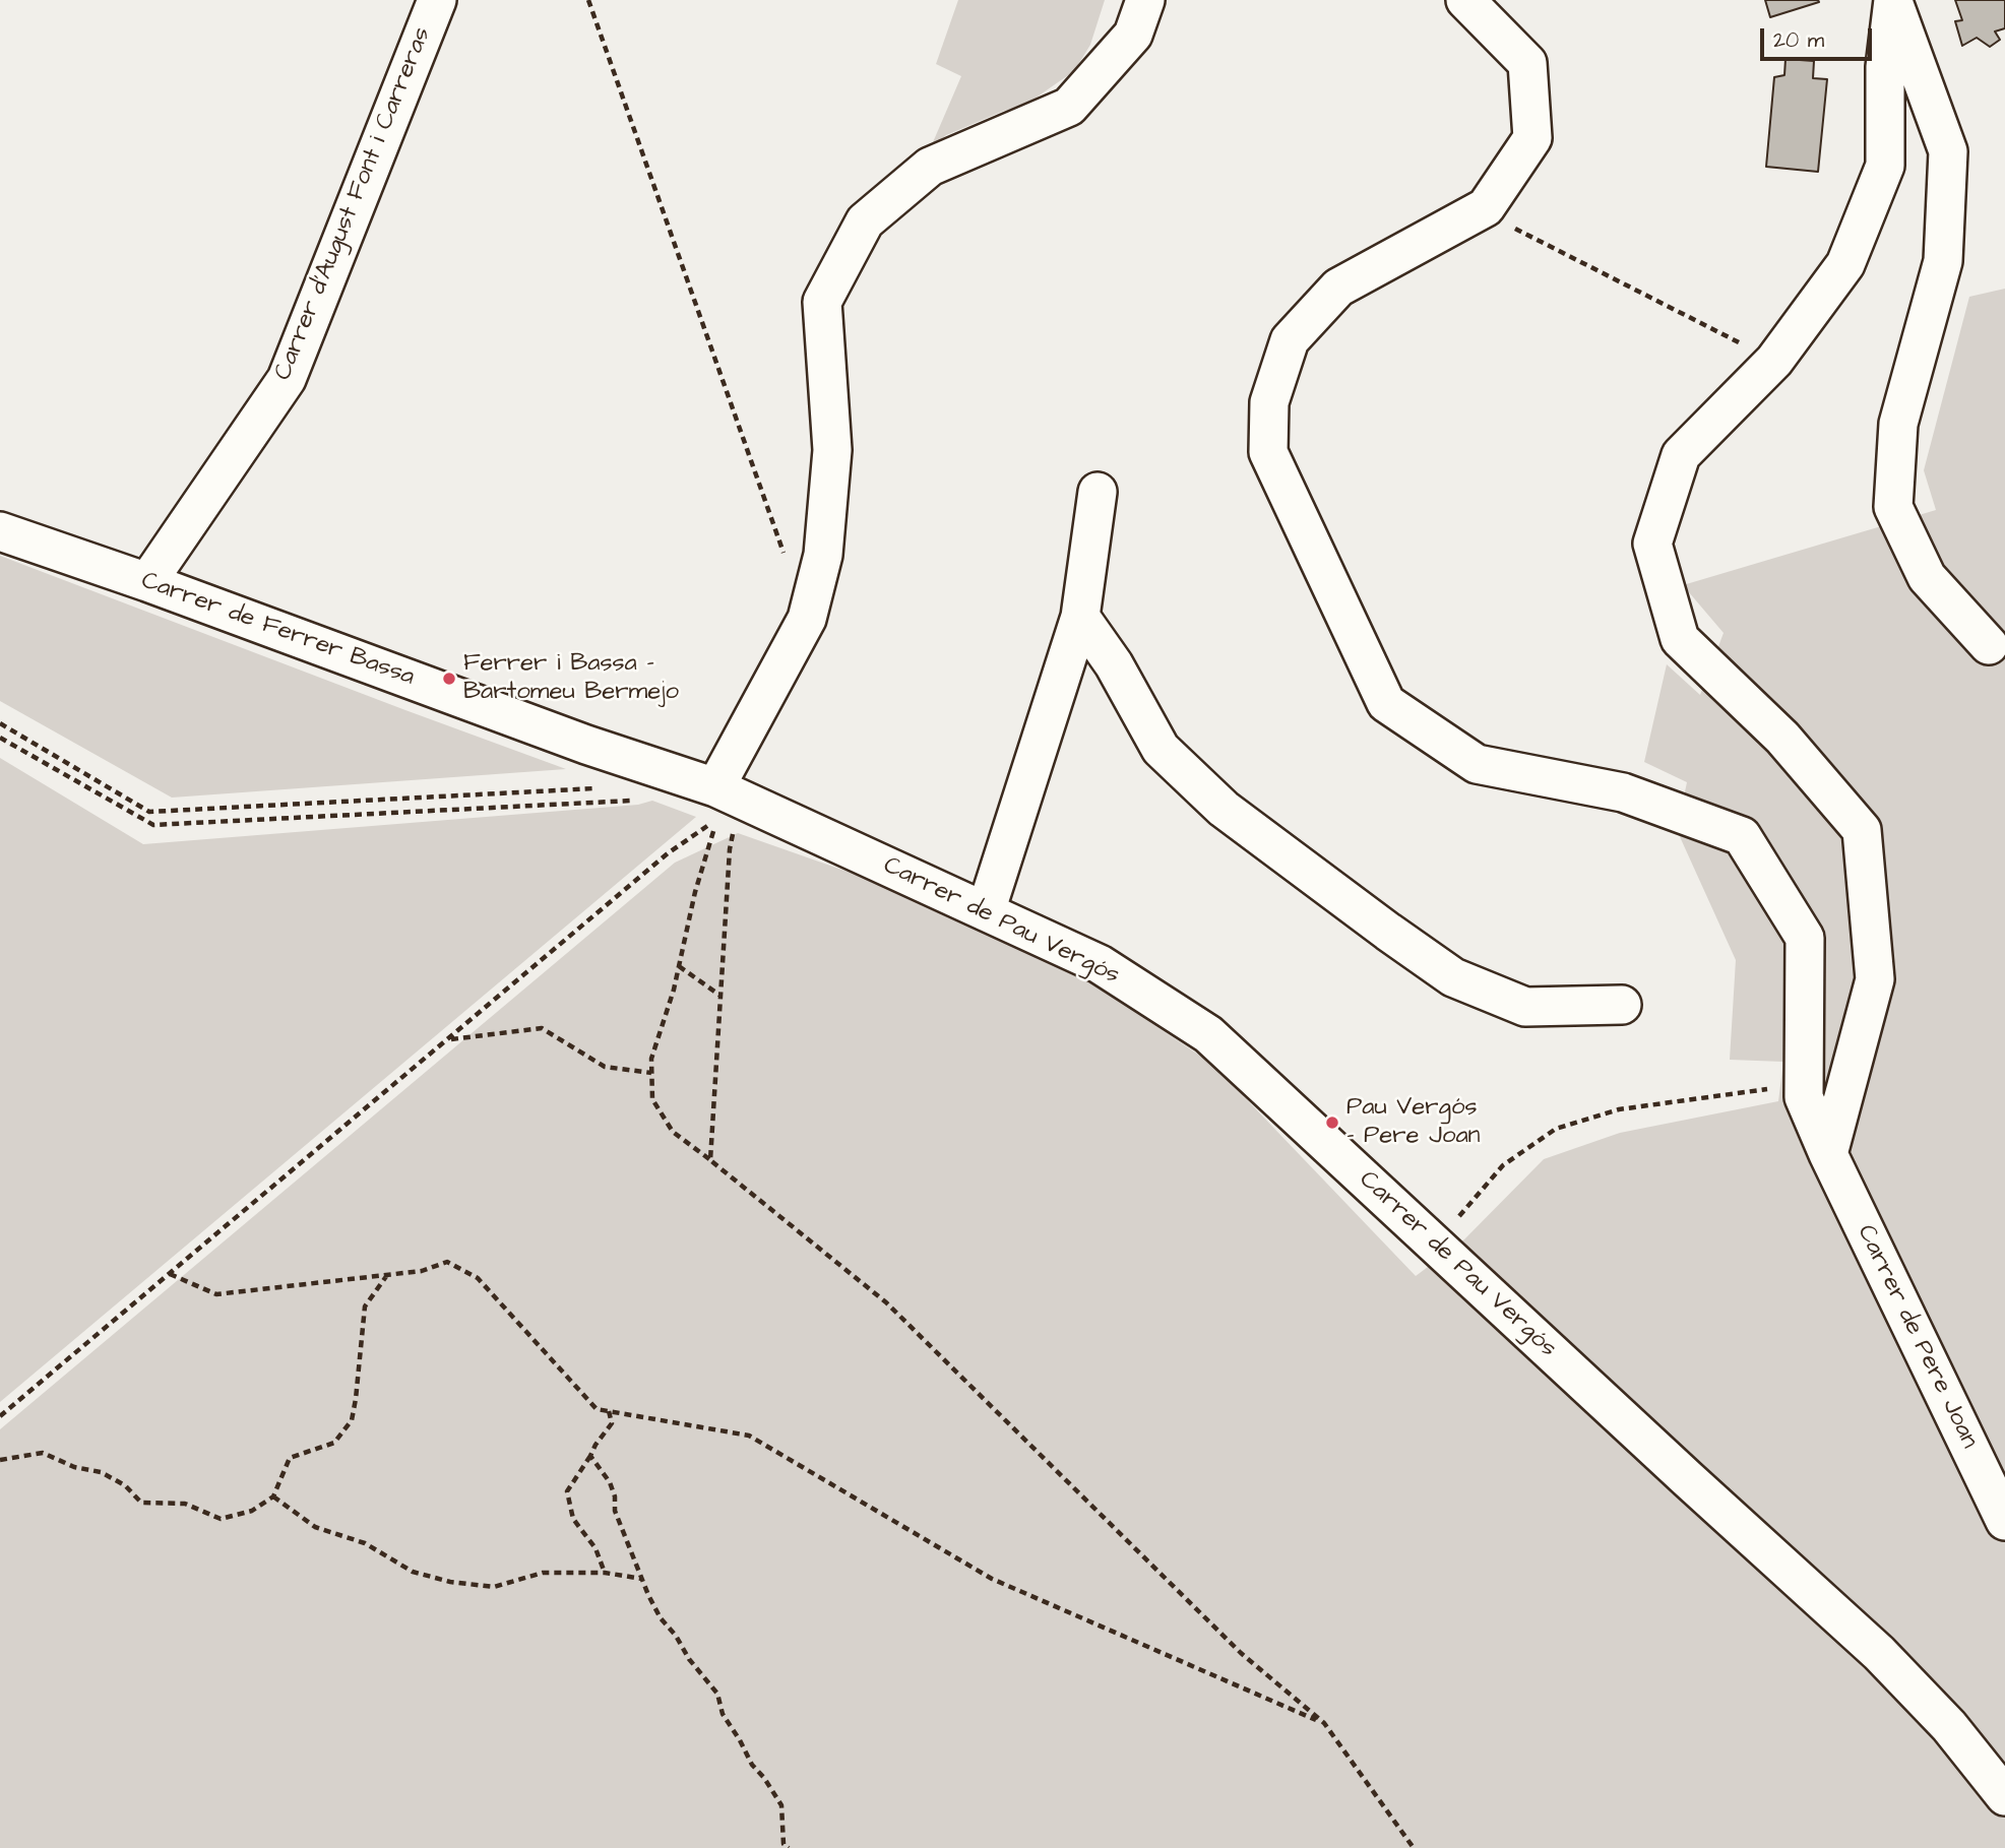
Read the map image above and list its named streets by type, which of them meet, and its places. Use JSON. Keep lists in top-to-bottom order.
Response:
{
  "streets": {
    "street": [
      "Carrer d'August Font i Carreras",
      "Carrer de Ferrer Bassa",
      "Carrer de Pau Vergós",
      "Carrer de Pere Joan"
    ]
  },
  "crossings": [
    ["Carrer d'August Font i Carreras", "Carrer de Ferrer Bassa"],
    ["Carrer de Ferrer Bassa", "Carrer de Pau Vergós"]
  ],
  "places": ["Ferrer i Bassa - Bartomeu Bermejo", "Pau Vergós - Pere Joan"],
  "scale_bar": "20 m"
}
